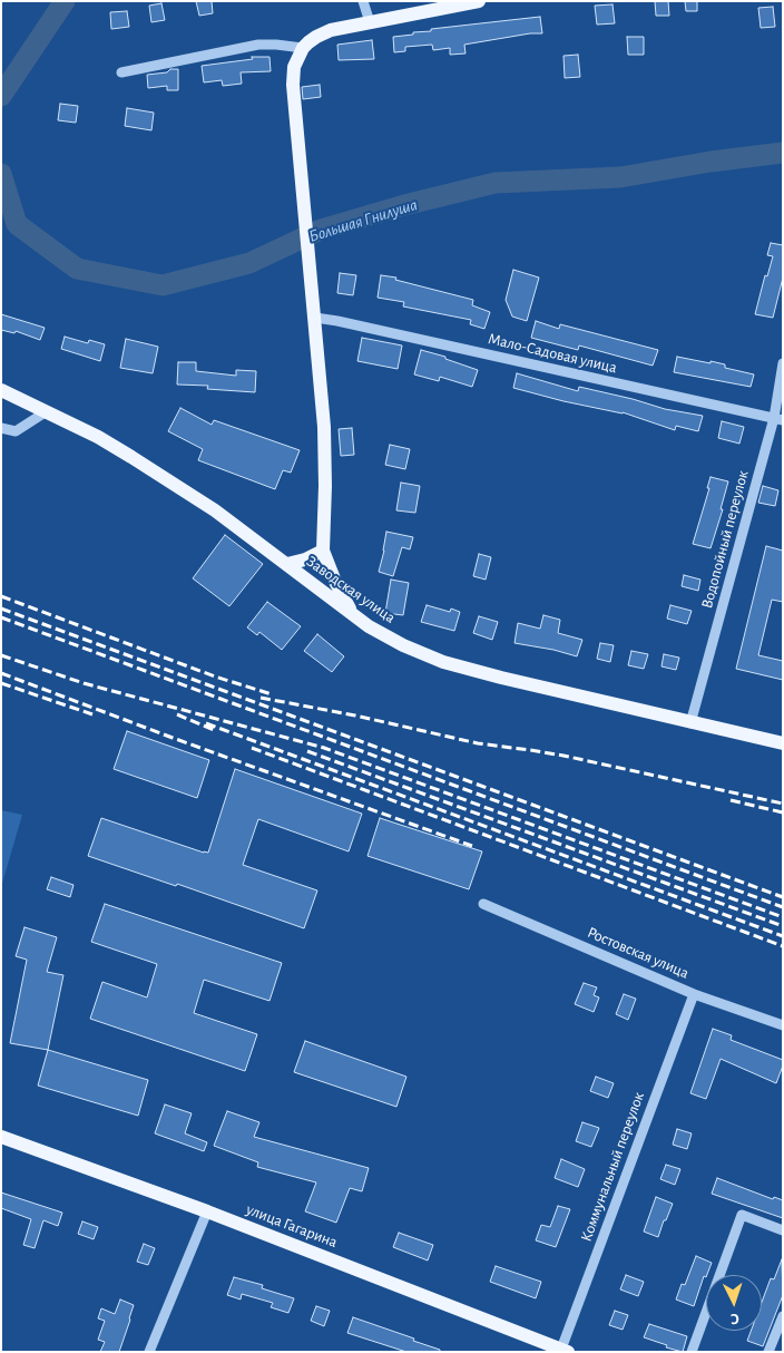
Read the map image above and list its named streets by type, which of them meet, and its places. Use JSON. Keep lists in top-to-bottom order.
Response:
{
  "streets": {
    "main road": ["Заводская улица", "улица Гагарина"],
    "street": [
      "Мало-Садовая улица",
      "Водопойный переулок",
      "Ростовская улица",
      "Коммунальный переулок"
    ]
  },
  "crossings": [
    ["Мало-Садовая улица", "Водопойный переулок"],
    ["Водопойный переулок", "Заводская улица"],
    ["Ростовская улица", "Коммунальный переулок"],
    ["Коммунальный переулок", "улица Гагарина"]
  ],
  "water": ["Большая Гнилуша"],
  "north": "bottom"
}
